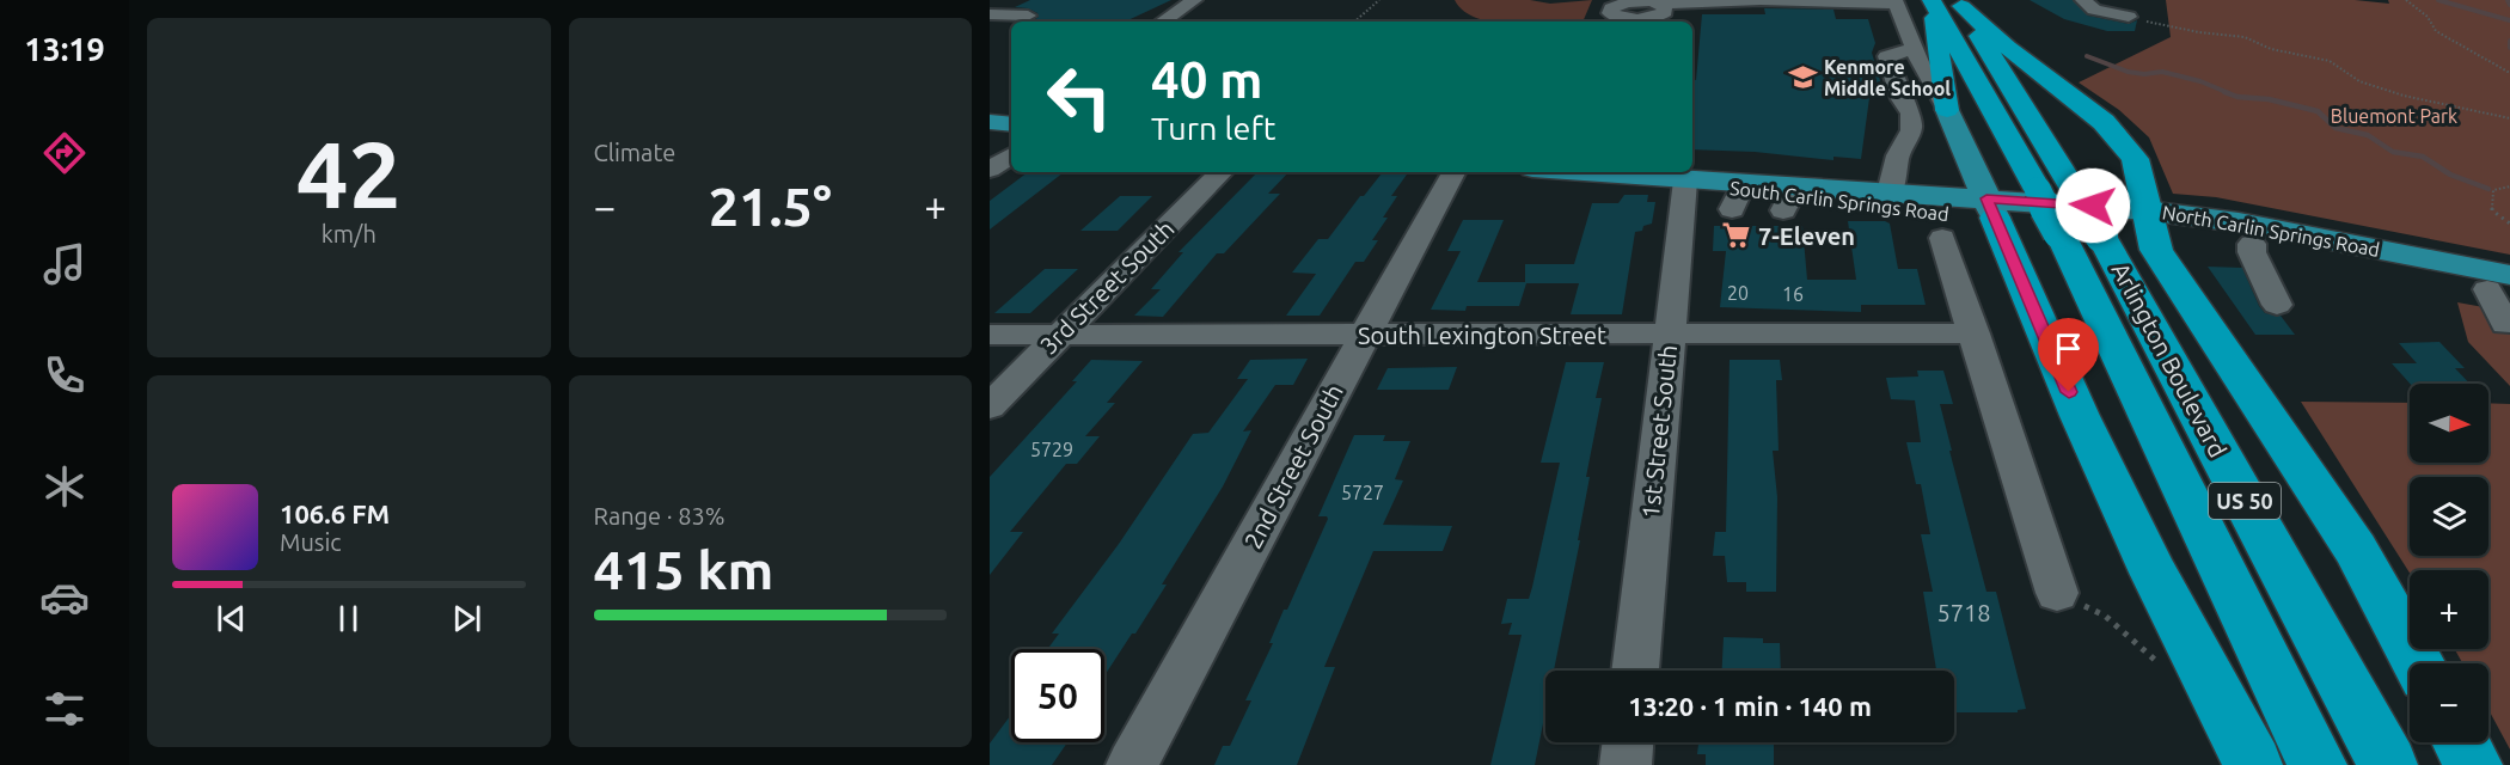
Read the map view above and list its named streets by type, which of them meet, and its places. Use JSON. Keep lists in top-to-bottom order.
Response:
{
  "streets": {
    "highway": ["Arlington Boulevard", "US 50"],
    "main road": ["South Carlin Springs Road", "North Carlin Springs Road"],
    "street": [
      "3rd Street South",
      "South Lexington Street",
      "1st Street South",
      "2nd Street South"
    ]
  },
  "crossings": [
    ["South Carlin Springs Road", "North Carlin Springs Road"],
    ["South Carlin Springs Road", "1st Street South"],
    ["3rd Street South", "South Lexington Street"],
    ["South Lexington Street", "1st Street South"],
    ["South Lexington Street", "2nd Street South"]
  ],
  "parks": ["Bluemont Park"],
  "places": {
    "school or university": ["Kenmore Middle School"],
    "supermarket": ["7-Eleven"]
  },
  "house_numbers": [
    "20",
    "16",
    "5729",
    "5727",
    "5718"
  ],
  "north": "right",
  "page": {
    "tabs": "13:19",
    "tile": [
      ["42", "km/h"],
      "Climate",
      ["Range · 83%", "415 km"]
    ],
    "turn": ["40 m", "Turn left"],
    "heat": ["−", "21.5°", "+"],
    "map_buttons": ["+", "−"],
    "song": ["106.6 FM", "Music"],
    "limit": "50",
    "trip": "13:20 · 1 min · 140 m"
  }
}
